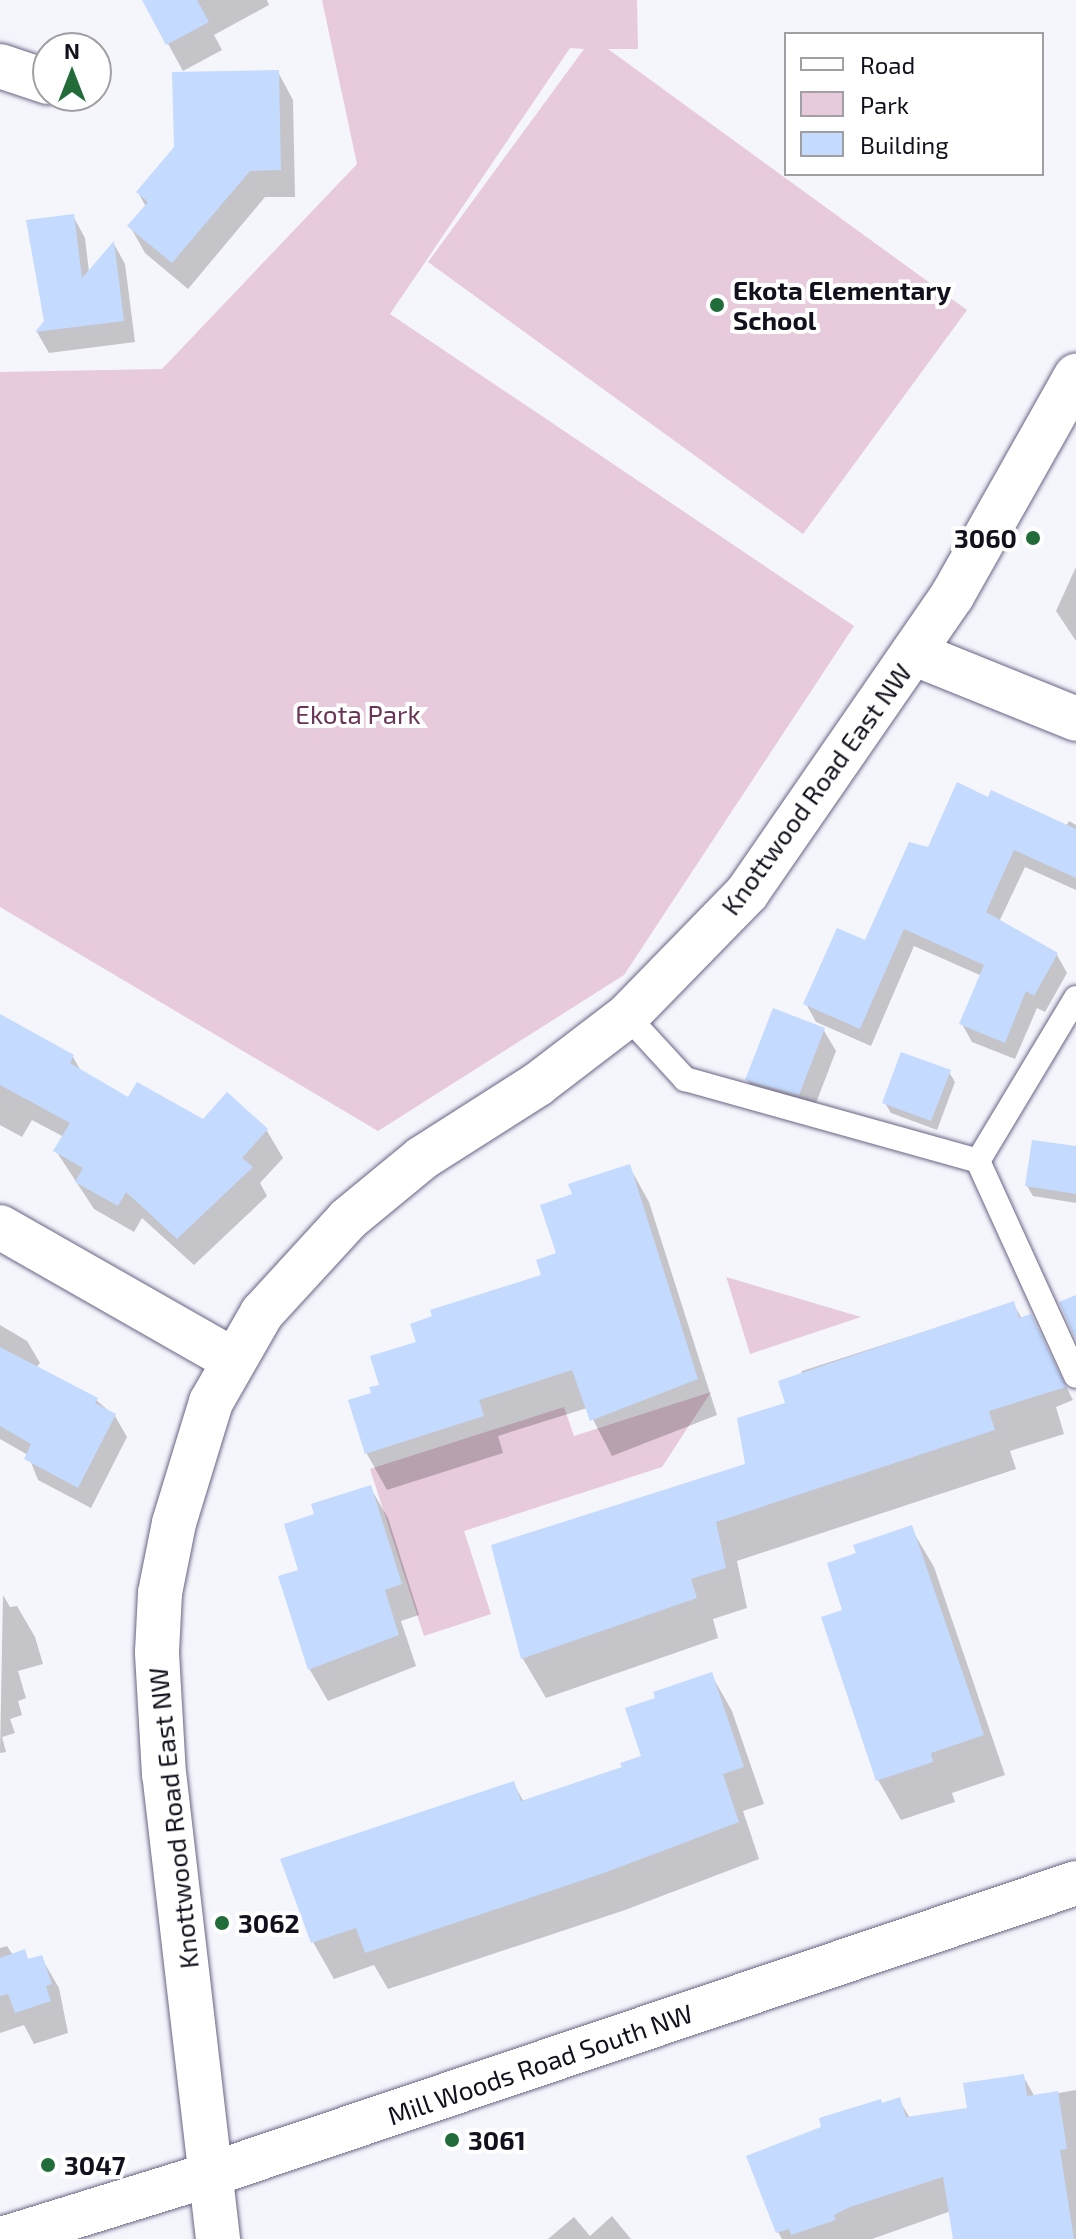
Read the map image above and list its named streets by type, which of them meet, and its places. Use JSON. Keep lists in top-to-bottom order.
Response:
{
  "streets": {
    "street": ["Knottwood Road East NW", "Mill Woods Road South NW"]
  },
  "crossings": [
    ["Knottwood Road East NW", "Mill Woods Road South NW"]
  ],
  "parks": ["Ekota Park"],
  "places": [
    "Ekota Elementary School",
    "3060",
    "3062",
    "3061",
    "3047"
  ],
  "legend": ["Road", "Park", "Building"],
  "north": "top"
}
